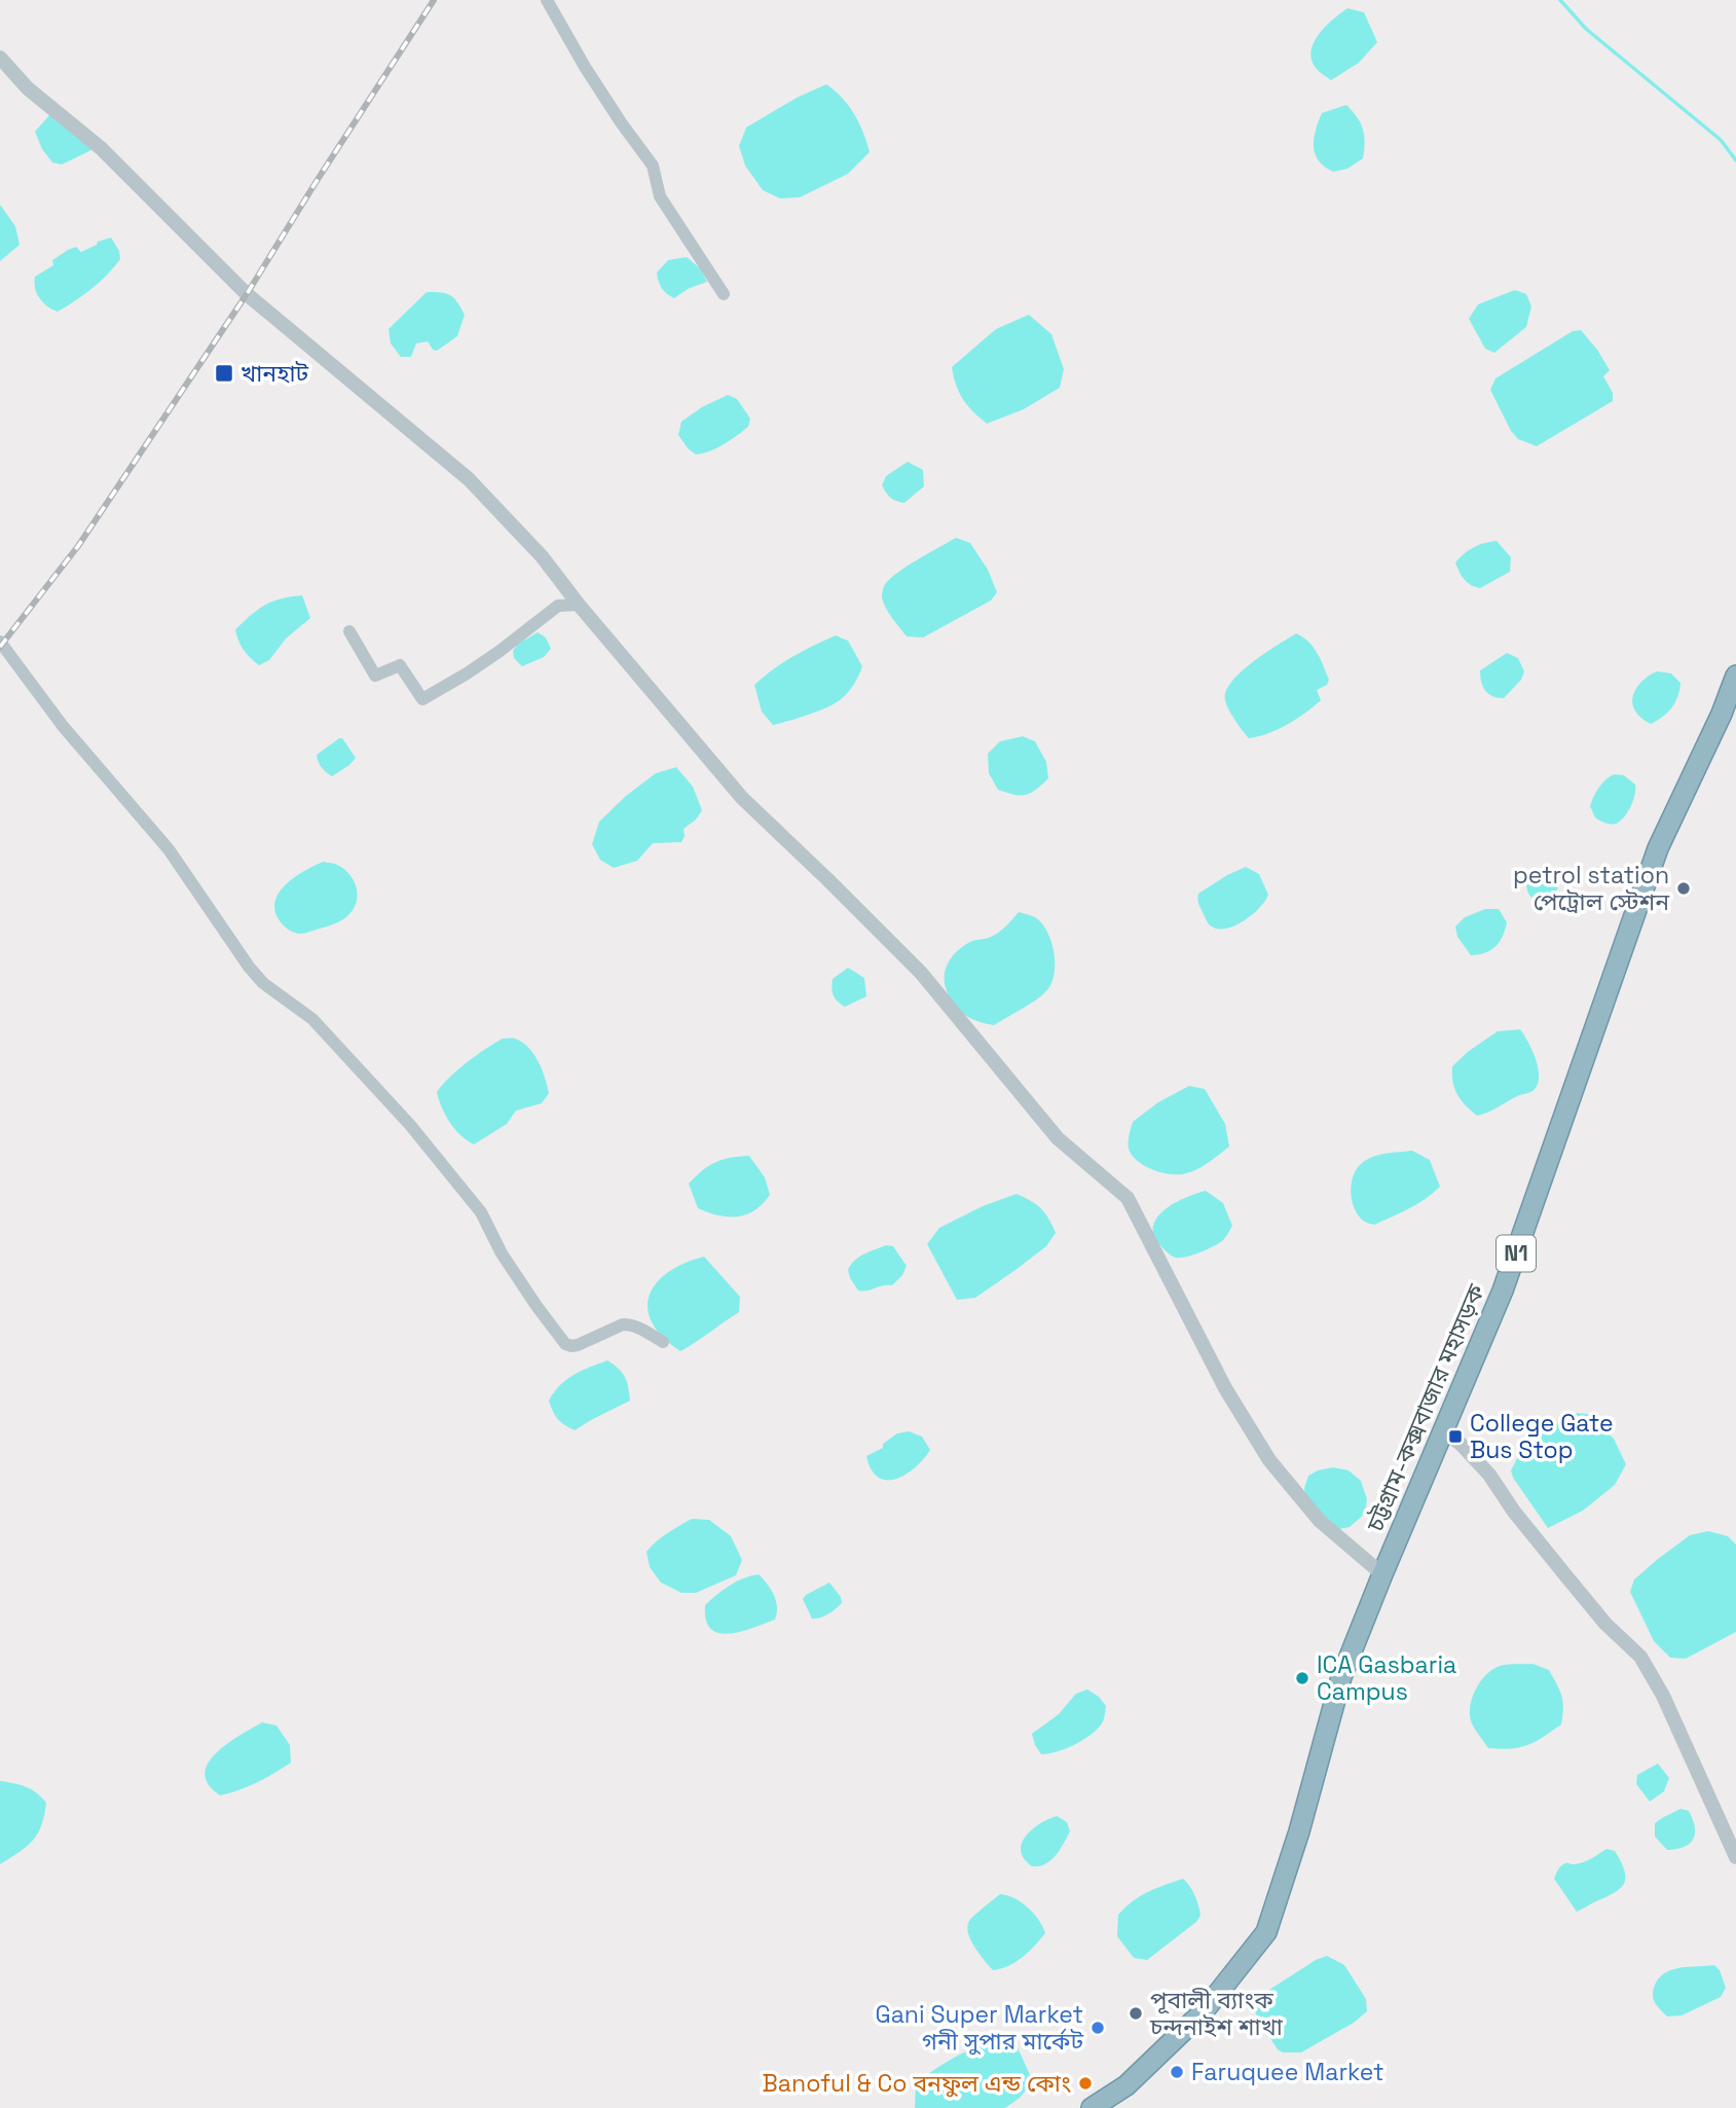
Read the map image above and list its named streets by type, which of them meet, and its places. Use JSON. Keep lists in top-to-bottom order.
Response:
{
  "streets": {
    "highway": ["N1", "চট্টগ্রাম-কক্সবাজার মহাসড়ক"]
  },
  "places": {
    "transit": ["খানহাট", "College Gate Bus Stop"],
    "other": [
      "petrol station পেট্রোল স্টেশন",
      "ICA Gasbaria Campus",
      "পূবালী ব্যাংক চন্দনাইশ শাখা",
      "Gani Super Market গনী সুপার মার্কেট",
      "Faruquee Market",
      "Banoful & Co বনফুল এন্ড কোং"
    ]
  }
}
